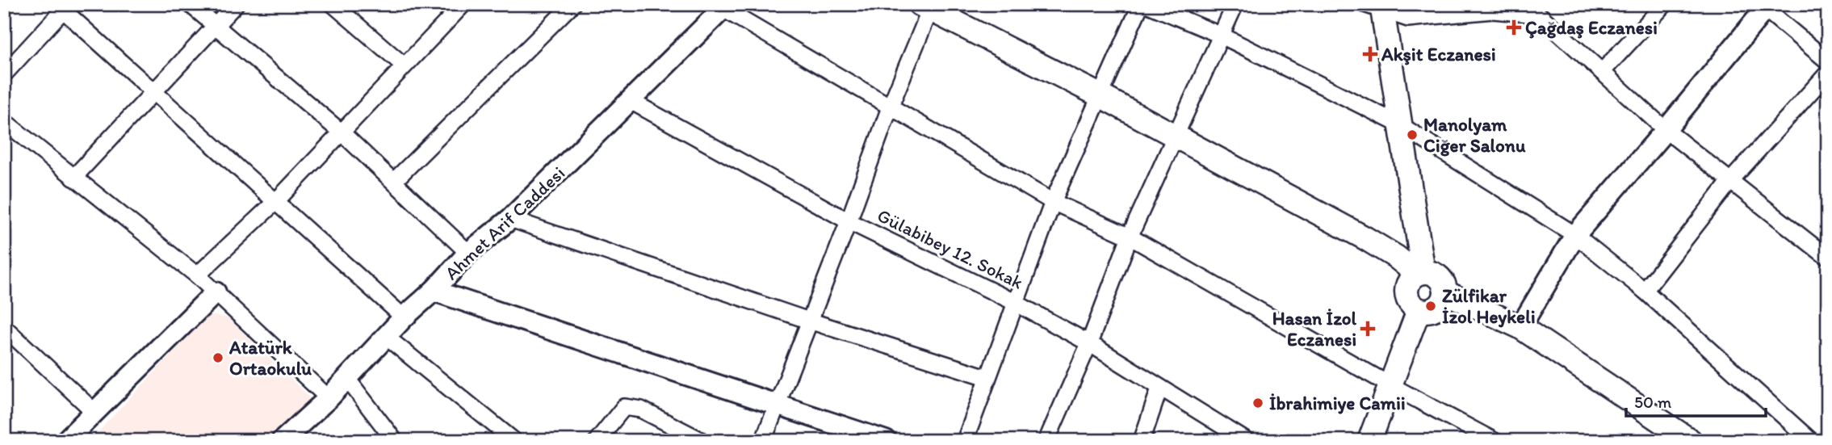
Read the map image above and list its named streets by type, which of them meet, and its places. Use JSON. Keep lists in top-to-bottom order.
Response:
{
  "streets": {
    "street": ["Ahmet Arif Caddesi", "Gülabibey 12. Sokak"]
  },
  "crossings": [
    ["Ahmet Arif Caddesi", "Gülabibey 12. Sokak"]
  ],
  "places": {
    "health": ["Çağdaş Eczanesi", "Akşit Eczanesi", "Hasan İzol Eczanesi"],
    "other": [
      "Manolyam Ciğer Salonu",
      "Zülfikar İzol Heykeli",
      "Atatürk Ortaokulu",
      "İbrahimiye Camii"
    ]
  },
  "scale_bar": "50 m"
}
